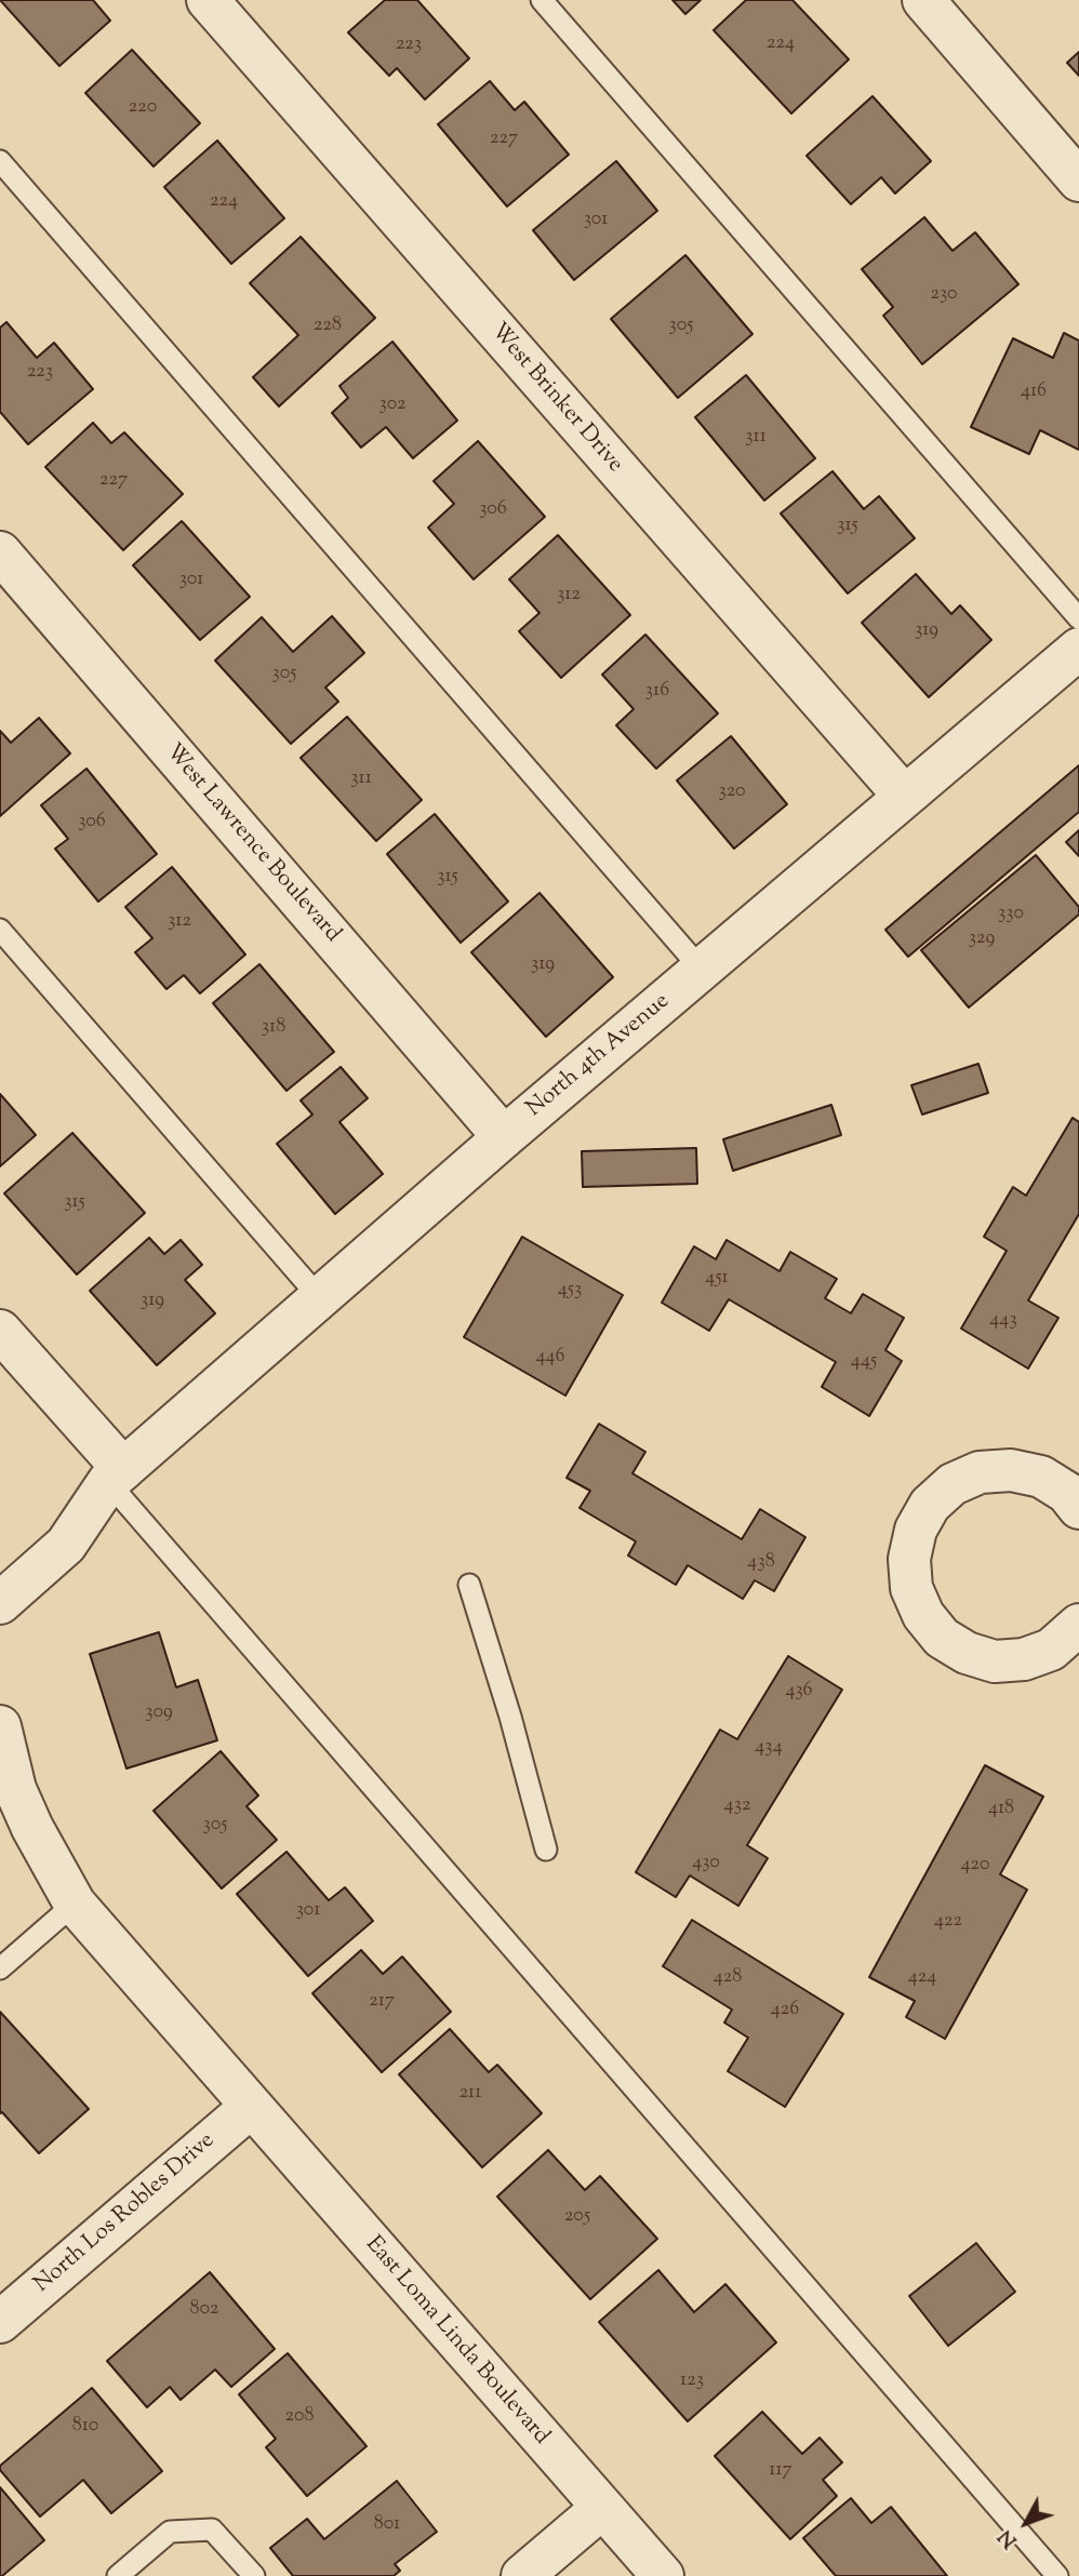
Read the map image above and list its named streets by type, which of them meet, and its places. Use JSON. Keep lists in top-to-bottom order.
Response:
{
  "streets": {
    "street": [
      "West Brinker Drive",
      "West Lawrence Boulevard",
      "North 4th Avenue",
      "North Los Robles Drive",
      "East Loma Linda Boulevard"
    ]
  },
  "crossings": [
    ["West Brinker Drive", "North 4th Avenue"],
    ["West Lawrence Boulevard", "North 4th Avenue"],
    ["North Los Robles Drive", "East Loma Linda Boulevard"]
  ],
  "house_numbers": [
    "224",
    "223",
    "220",
    "227",
    "224",
    "301",
    "230",
    "228",
    "305",
    "223",
    "416",
    "302",
    "311",
    "227",
    "306",
    "315",
    "301",
    "312",
    "319",
    "305",
    "316",
    "311",
    "320",
    "306",
    "315",
    "330",
    "312",
    "329",
    "319",
    "318",
    "315",
    "451",
    "453",
    "319",
    "443",
    "446",
    "445",
    "438",
    "436",
    "309",
    "434",
    "432",
    "418",
    "305",
    "430",
    "420",
    "301",
    "422",
    "428",
    "424",
    "217",
    "426",
    "211",
    "205",
    "802",
    "123",
    "208",
    "810",
    "117",
    "801"
  ],
  "north": "bottom left"
}
